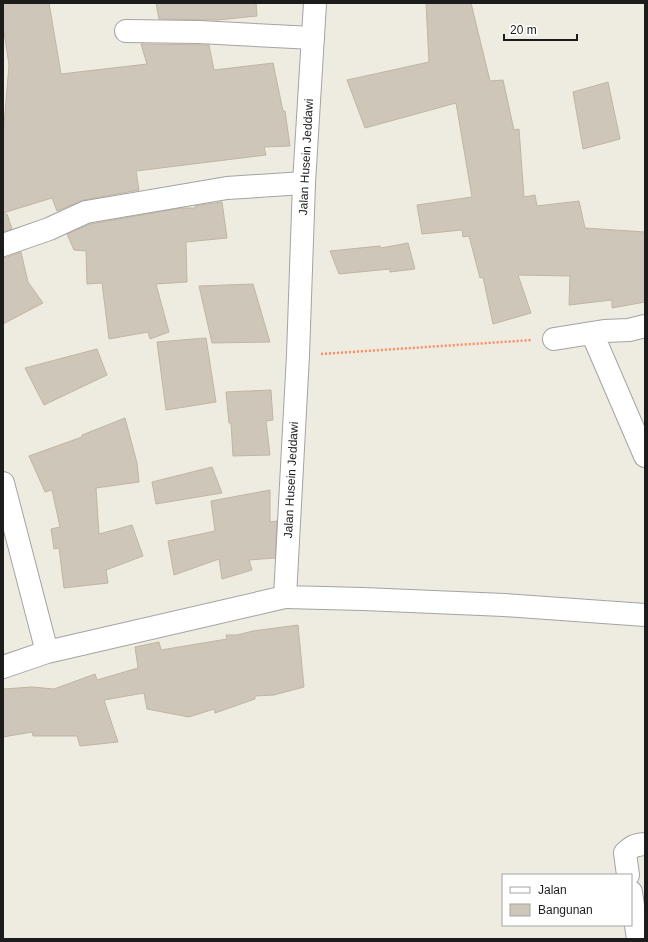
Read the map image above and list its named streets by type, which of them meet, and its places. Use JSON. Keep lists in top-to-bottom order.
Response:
{
  "streets": {
    "street": ["Jalan Husein Jeddawi"]
  },
  "legend": ["Jalan", "Bangunan"],
  "scale_bar": "20 m"
}
